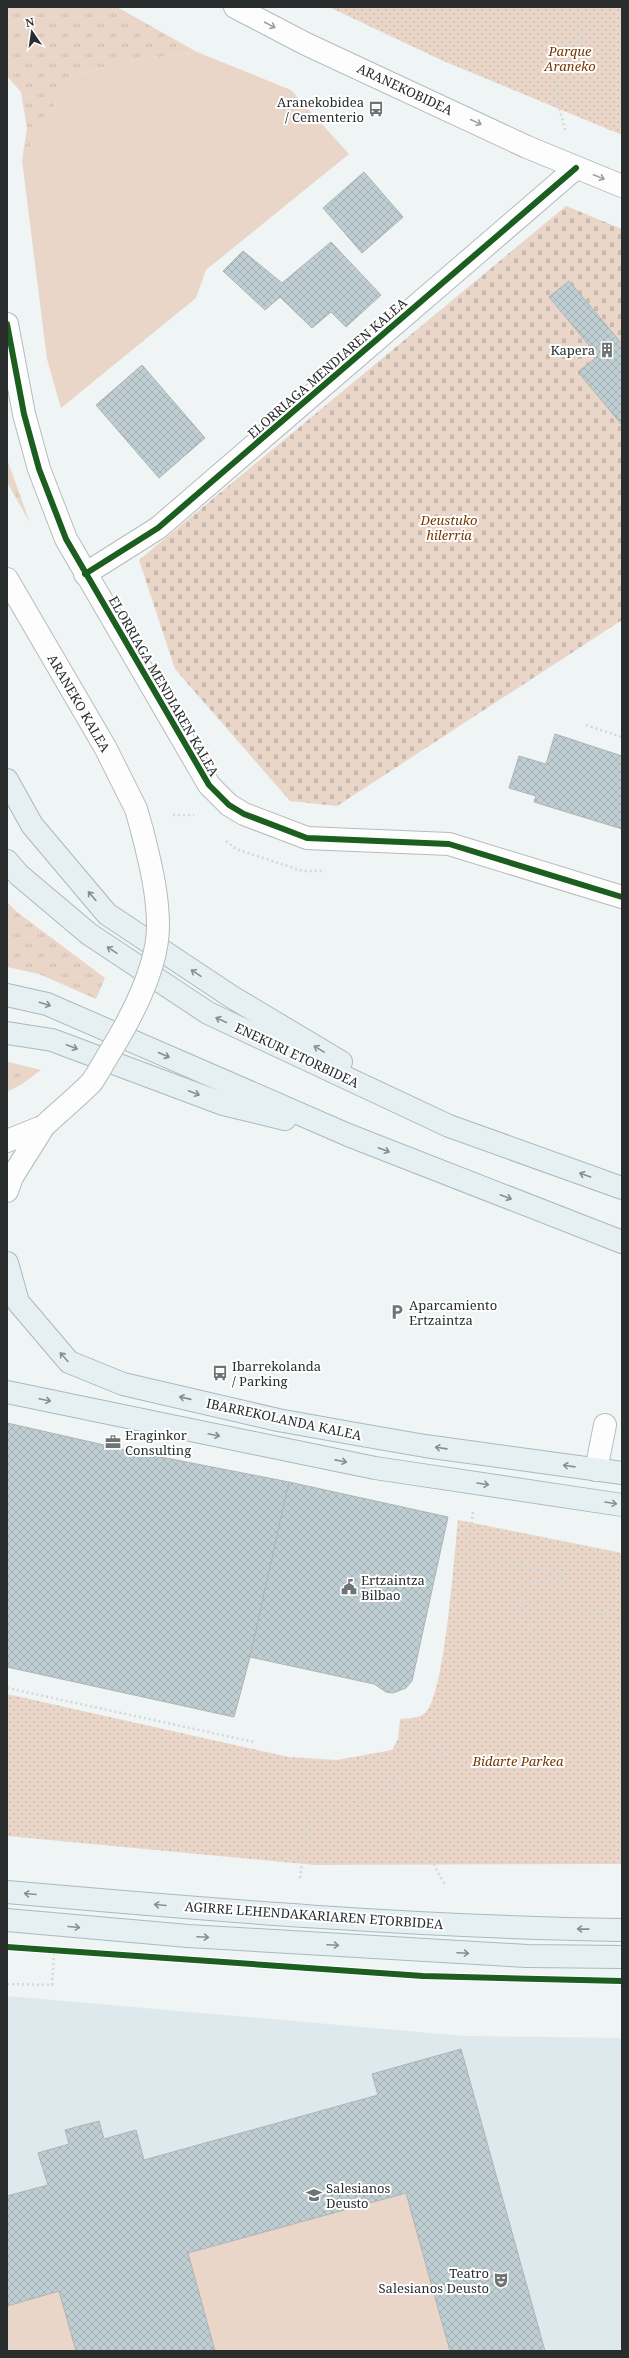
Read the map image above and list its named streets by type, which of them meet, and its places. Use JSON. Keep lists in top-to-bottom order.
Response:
{
  "streets": {
    "main road": ["ENEKURI ETORBIDEA", "IBARREKOLANDA KALEA", "AGIRRE LEHENDAKARIAREN ETORBIDEA"],
    "street": ["ARANEKOBIDEA", "ELORRIAGA MENDIAREN KALEA", "ARANEKO KALEA"]
  },
  "crossings": [
    ["ARANEKOBIDEA", "ELORRIAGA MENDIAREN KALEA"]
  ],
  "one_way": ["ARANEKOBIDEA"],
  "parks": ["Parque Araneko", "Deustuko hilerria", "Bidarte Parkea"],
  "places": {
    "bus stop": ["Aranekobidea / Cementerio", "Ibarrekolanda / Parking"],
    "building": ["Kapera"],
    "parking": ["Aparcamiento Ertzaintza"],
    "office": ["Eraginkor Consulting"],
    "public building": ["Ertzaintza Bilbao"],
    "school or university": ["Salesianos Deusto"],
    "theatre": ["Teatro Salesianos Deusto"]
  },
  "north": "top"
}
